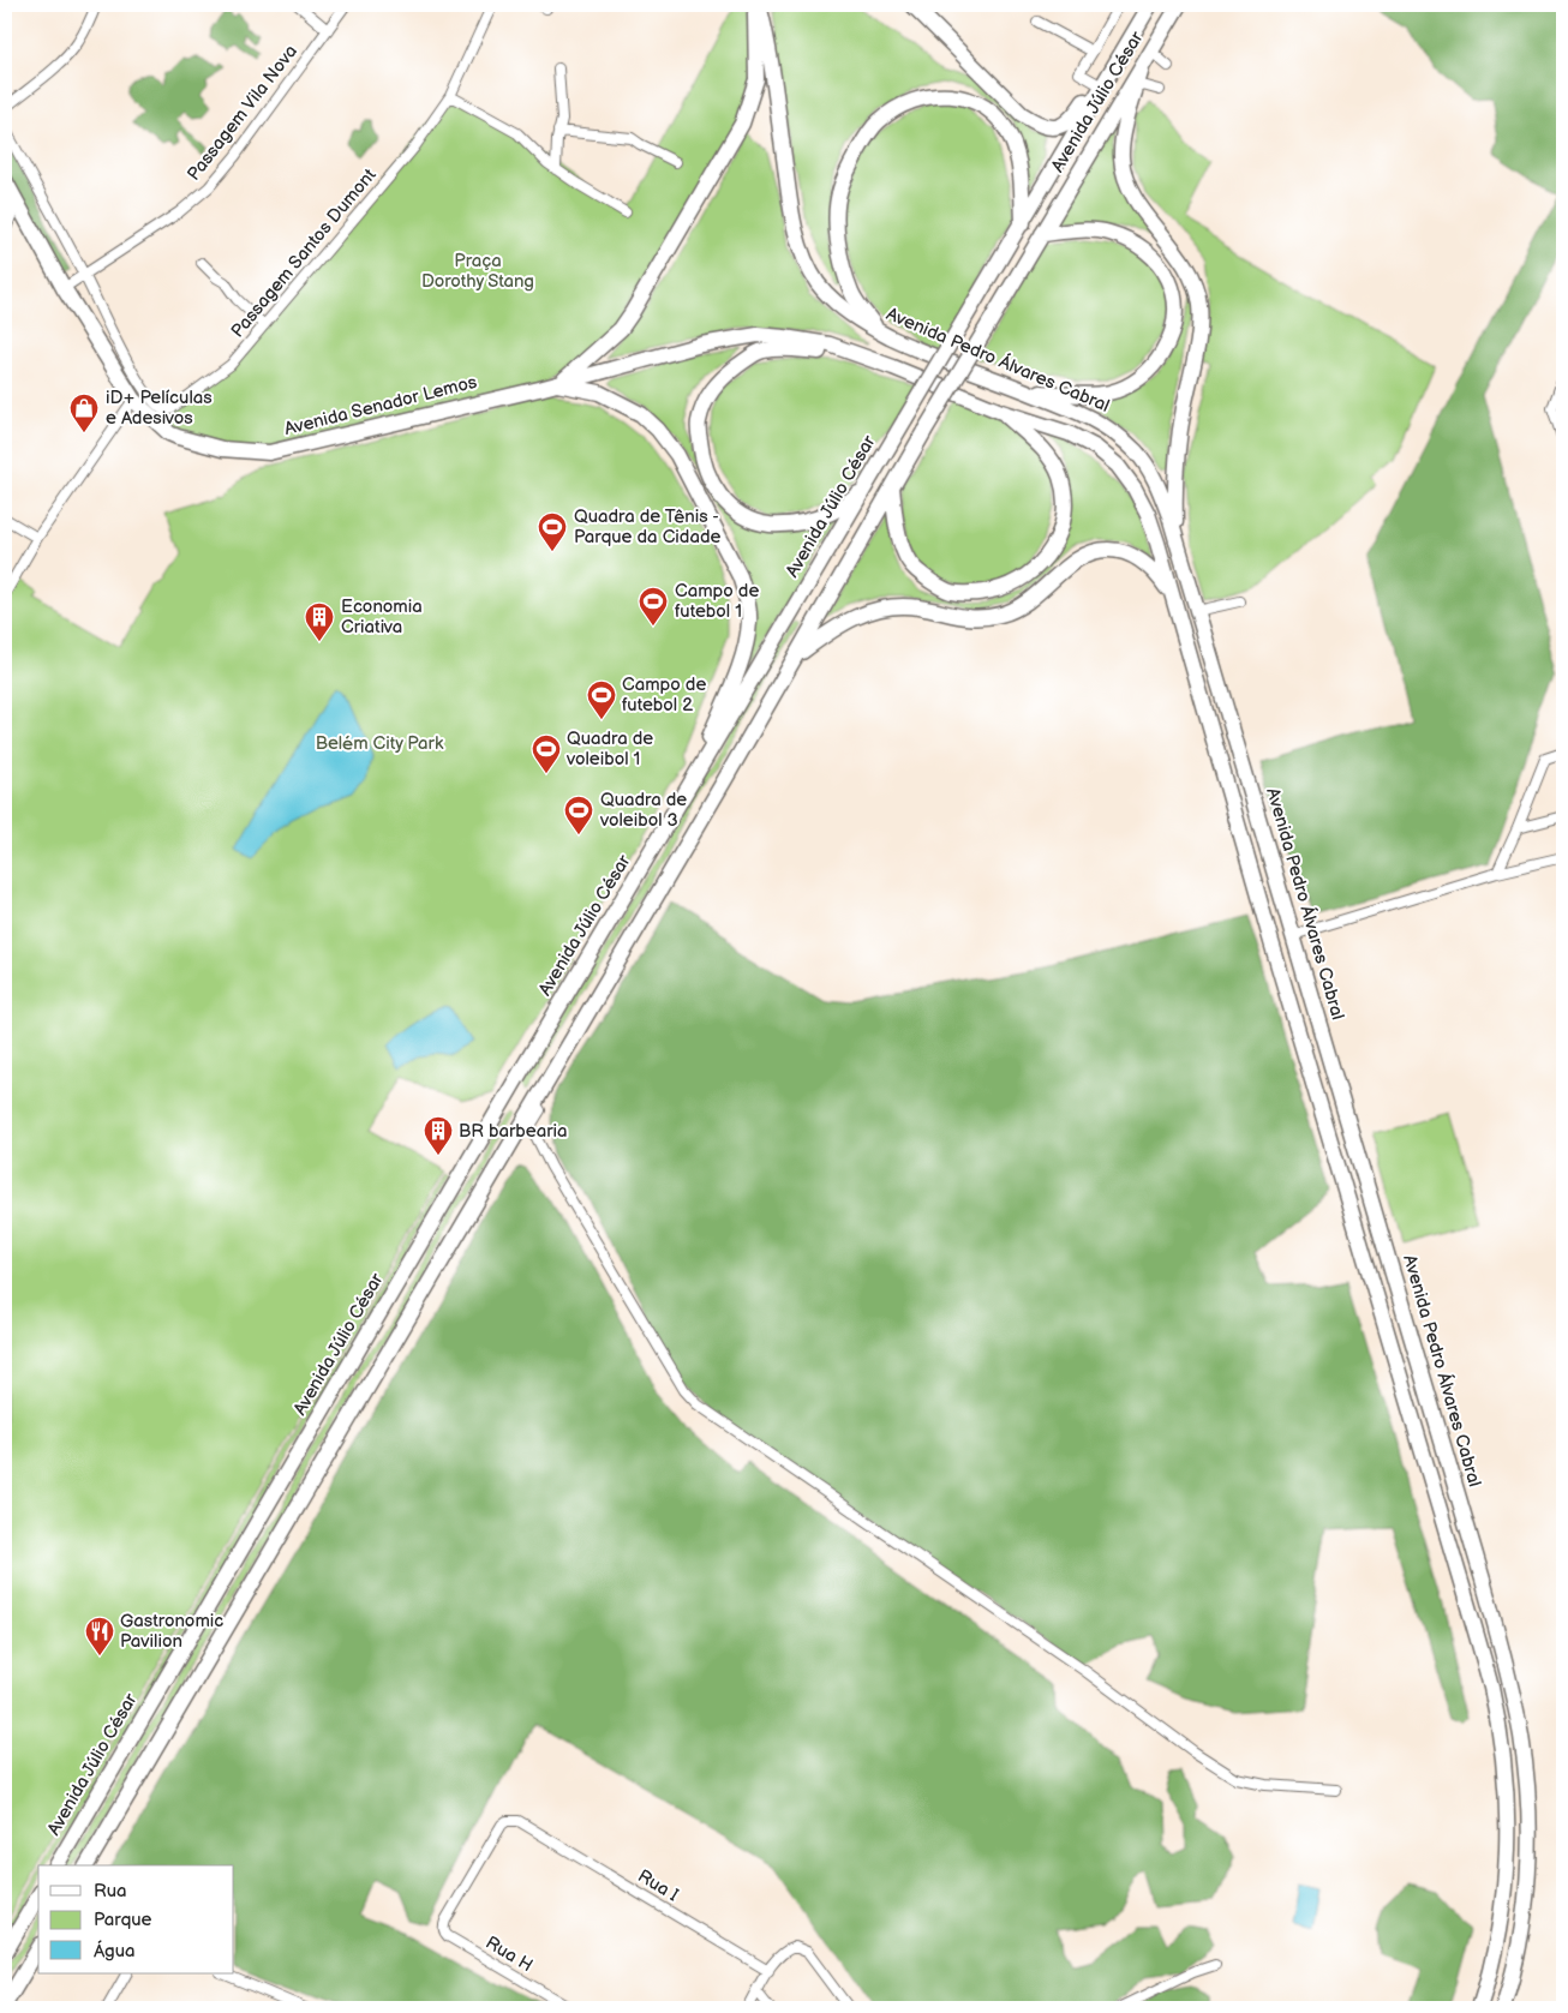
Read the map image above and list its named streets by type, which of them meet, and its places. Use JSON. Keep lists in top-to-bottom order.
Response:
{
  "streets": {
    "main road": ["Avenida Júlio César", "Avenida Pedro Álvares Cabral", "Avenida Senador Lemos"],
    "street": [
      "Passagem Vila Nova",
      "Passagem Santos Dumont",
      "Rua I",
      "Rua H"
    ]
  },
  "crossings": [
    ["Passagem Vila Nova", "Passagem Santos Dumont"],
    ["Passagem Vila Nova", "Avenida Senador Lemos"],
    ["Rua I", "Rua H"]
  ],
  "parks": ["Praça Dorothy Stang", "Belém City Park"],
  "places": {
    "shop": ["iD+ Películas e Adesivos"],
    "sports": [
      "Quadra de Tênis - Parque da Cidade",
      "Campo de futebol 1",
      "Campo de futebol 2",
      "Quadra de voleibol 1",
      "Quadra de voleibol 3"
    ],
    "building": ["Economia Criativa", "BR barbearia"],
    "restaurant": ["Gastronomic Pavilion"]
  },
  "legend": ["Rua", "Parque", "Água"]
}
